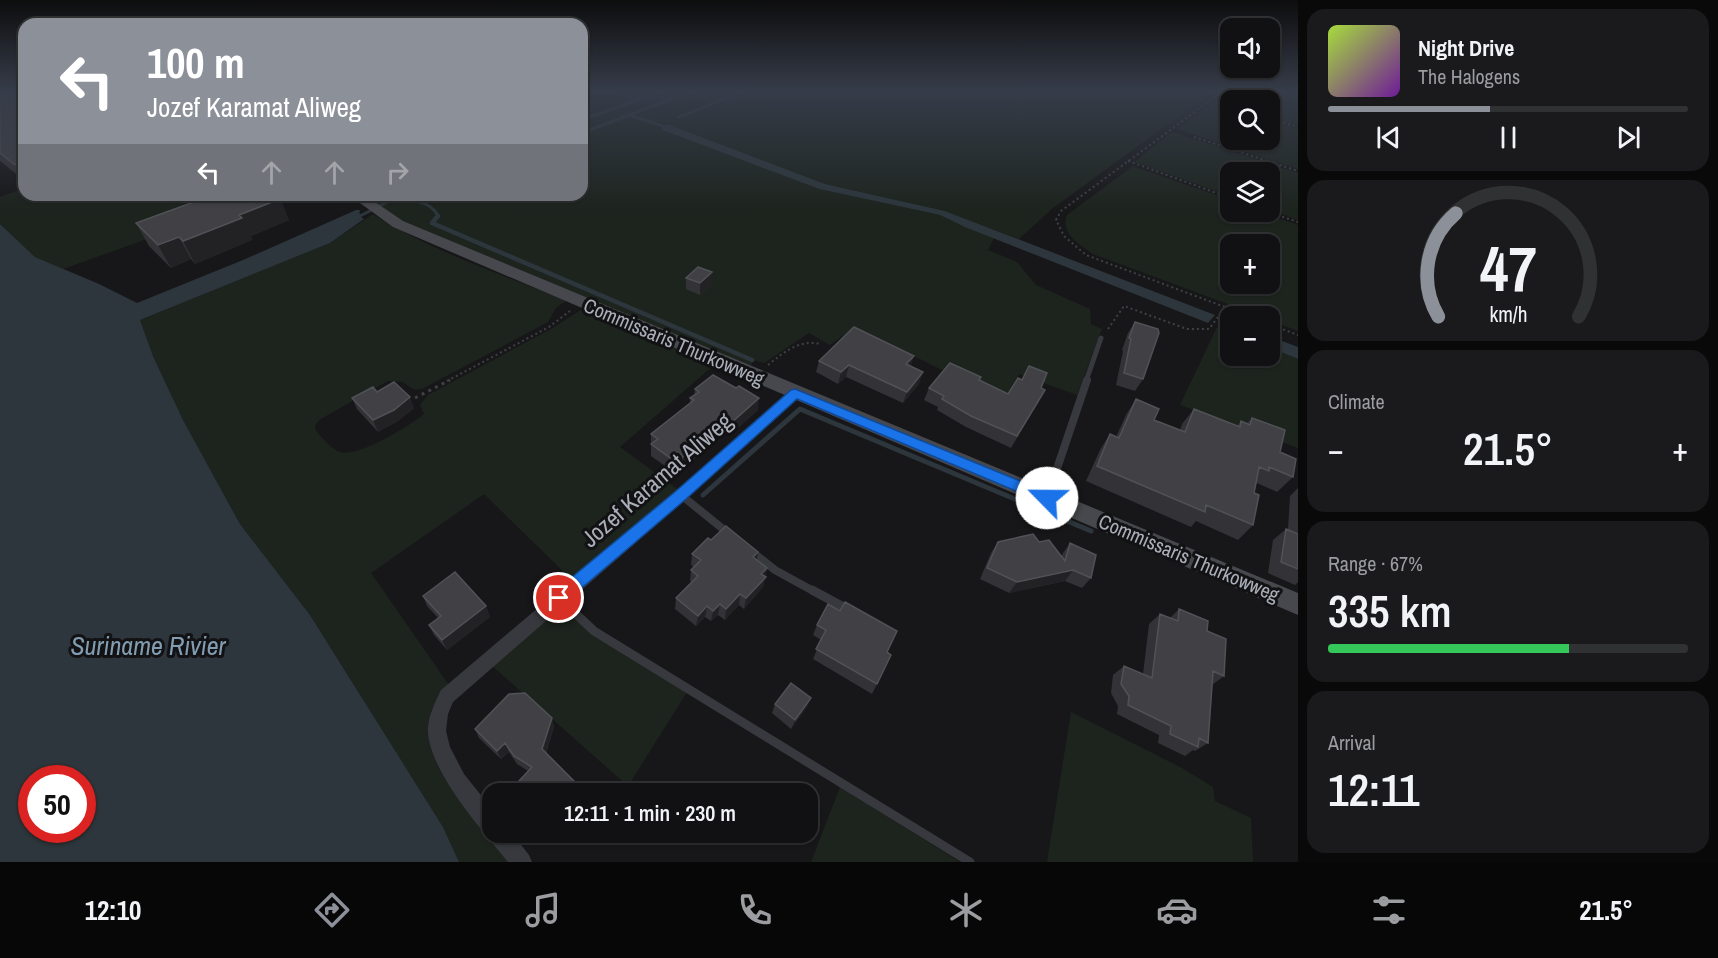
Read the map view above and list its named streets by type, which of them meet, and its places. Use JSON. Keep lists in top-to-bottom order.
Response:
{
  "streets": {
    "main road": ["Commissaris Thurkowweg"],
    "street": ["Jozef Karamat Aliweg"]
  },
  "crossings": [
    ["Commissaris Thurkowweg", "Jozef Karamat Aliweg"]
  ],
  "water": ["Suriname Rivier"],
  "page": {
    "map_buttons": ["+", "−"],
    "turn": ["100 m", "Jozef Karamat Aliweg"],
    "song": ["Night Drive", "The Halogens"],
    "tile": [
      "Climate",
      ["Range · 67%", "335 km"],
      ["Arrival", "12:11"]
    ],
    "heat": ["−", "21.5°", "+"],
    "limit": "50",
    "trip": "12:11 · 1 min · 230 m",
    "tabs": ["12:10", "21.5°"],
    "gauge": ["47", "km/h"]
  }
}
